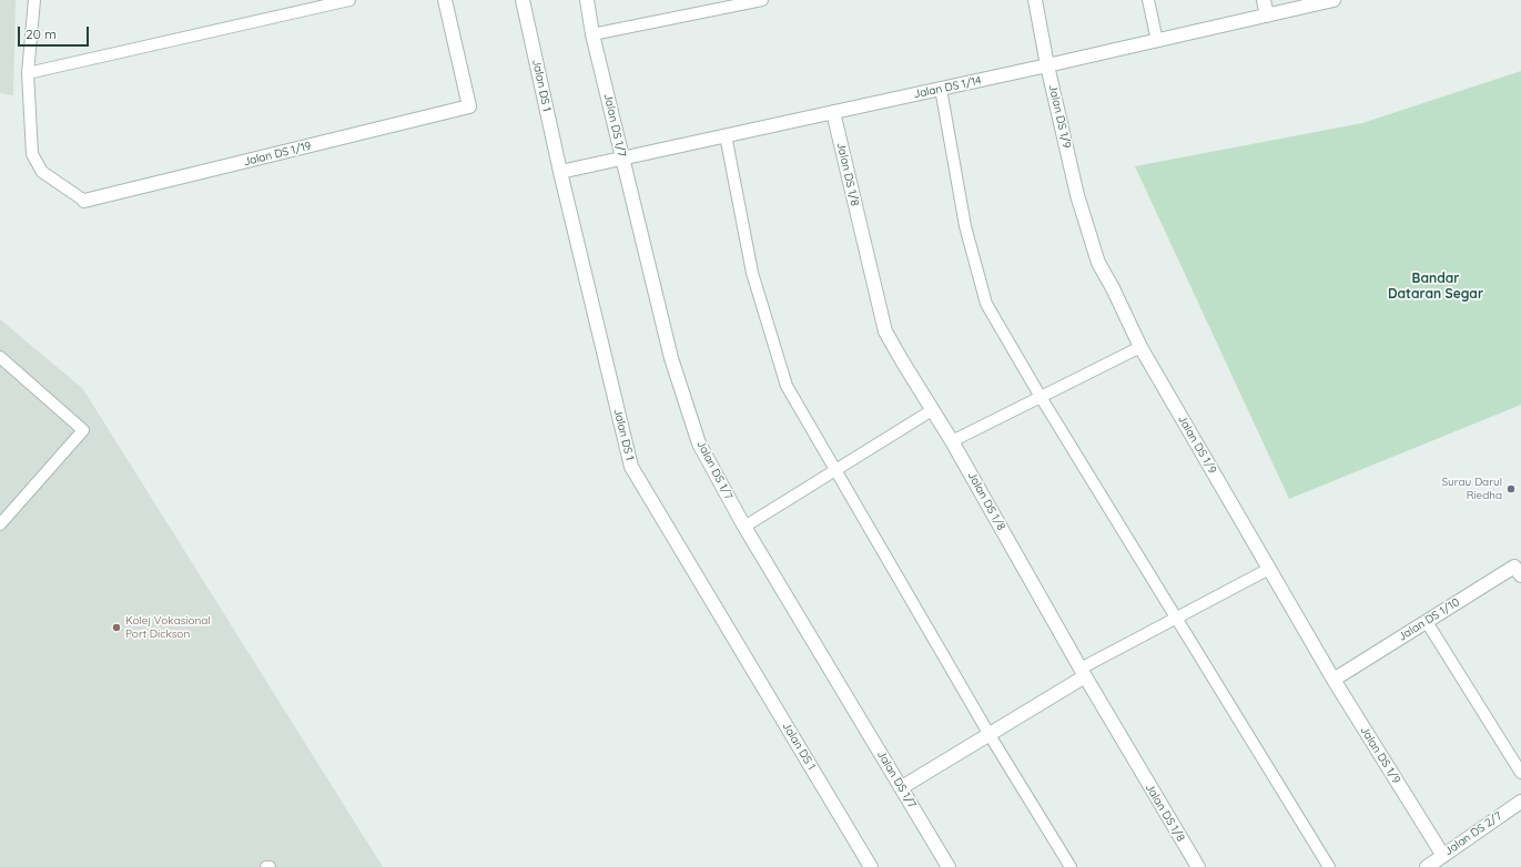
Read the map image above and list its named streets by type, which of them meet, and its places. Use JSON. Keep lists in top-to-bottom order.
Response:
{
  "streets": {
    "street": [
      "Jalan DS 1",
      "Jalan DS 1/14",
      "Jalan DS 1/9",
      "Jalan DS 1/7",
      "Jalan DS 1/19",
      "Jalan DS 1/8",
      "Jalan DS 1/10",
      "Jalan DS 2/7"
    ]
  },
  "crossings": [
    ["Jalan DS 1", "Jalan DS 1/14"],
    ["Jalan DS 1/14", "Jalan DS 1/9"],
    ["Jalan DS 1/14", "Jalan DS 1/7"],
    ["Jalan DS 1/14", "Jalan DS 1/8"],
    ["Jalan DS 1/9", "Jalan DS 1/10"],
    ["Jalan DS 1/9", "Jalan DS 2/7"]
  ],
  "districts": ["Bandar Dataran Segar"],
  "places": ["Surau Darul Riedha", "Kolej Vokasional Port Dickson"],
  "scale_bar": "20 m"
}
